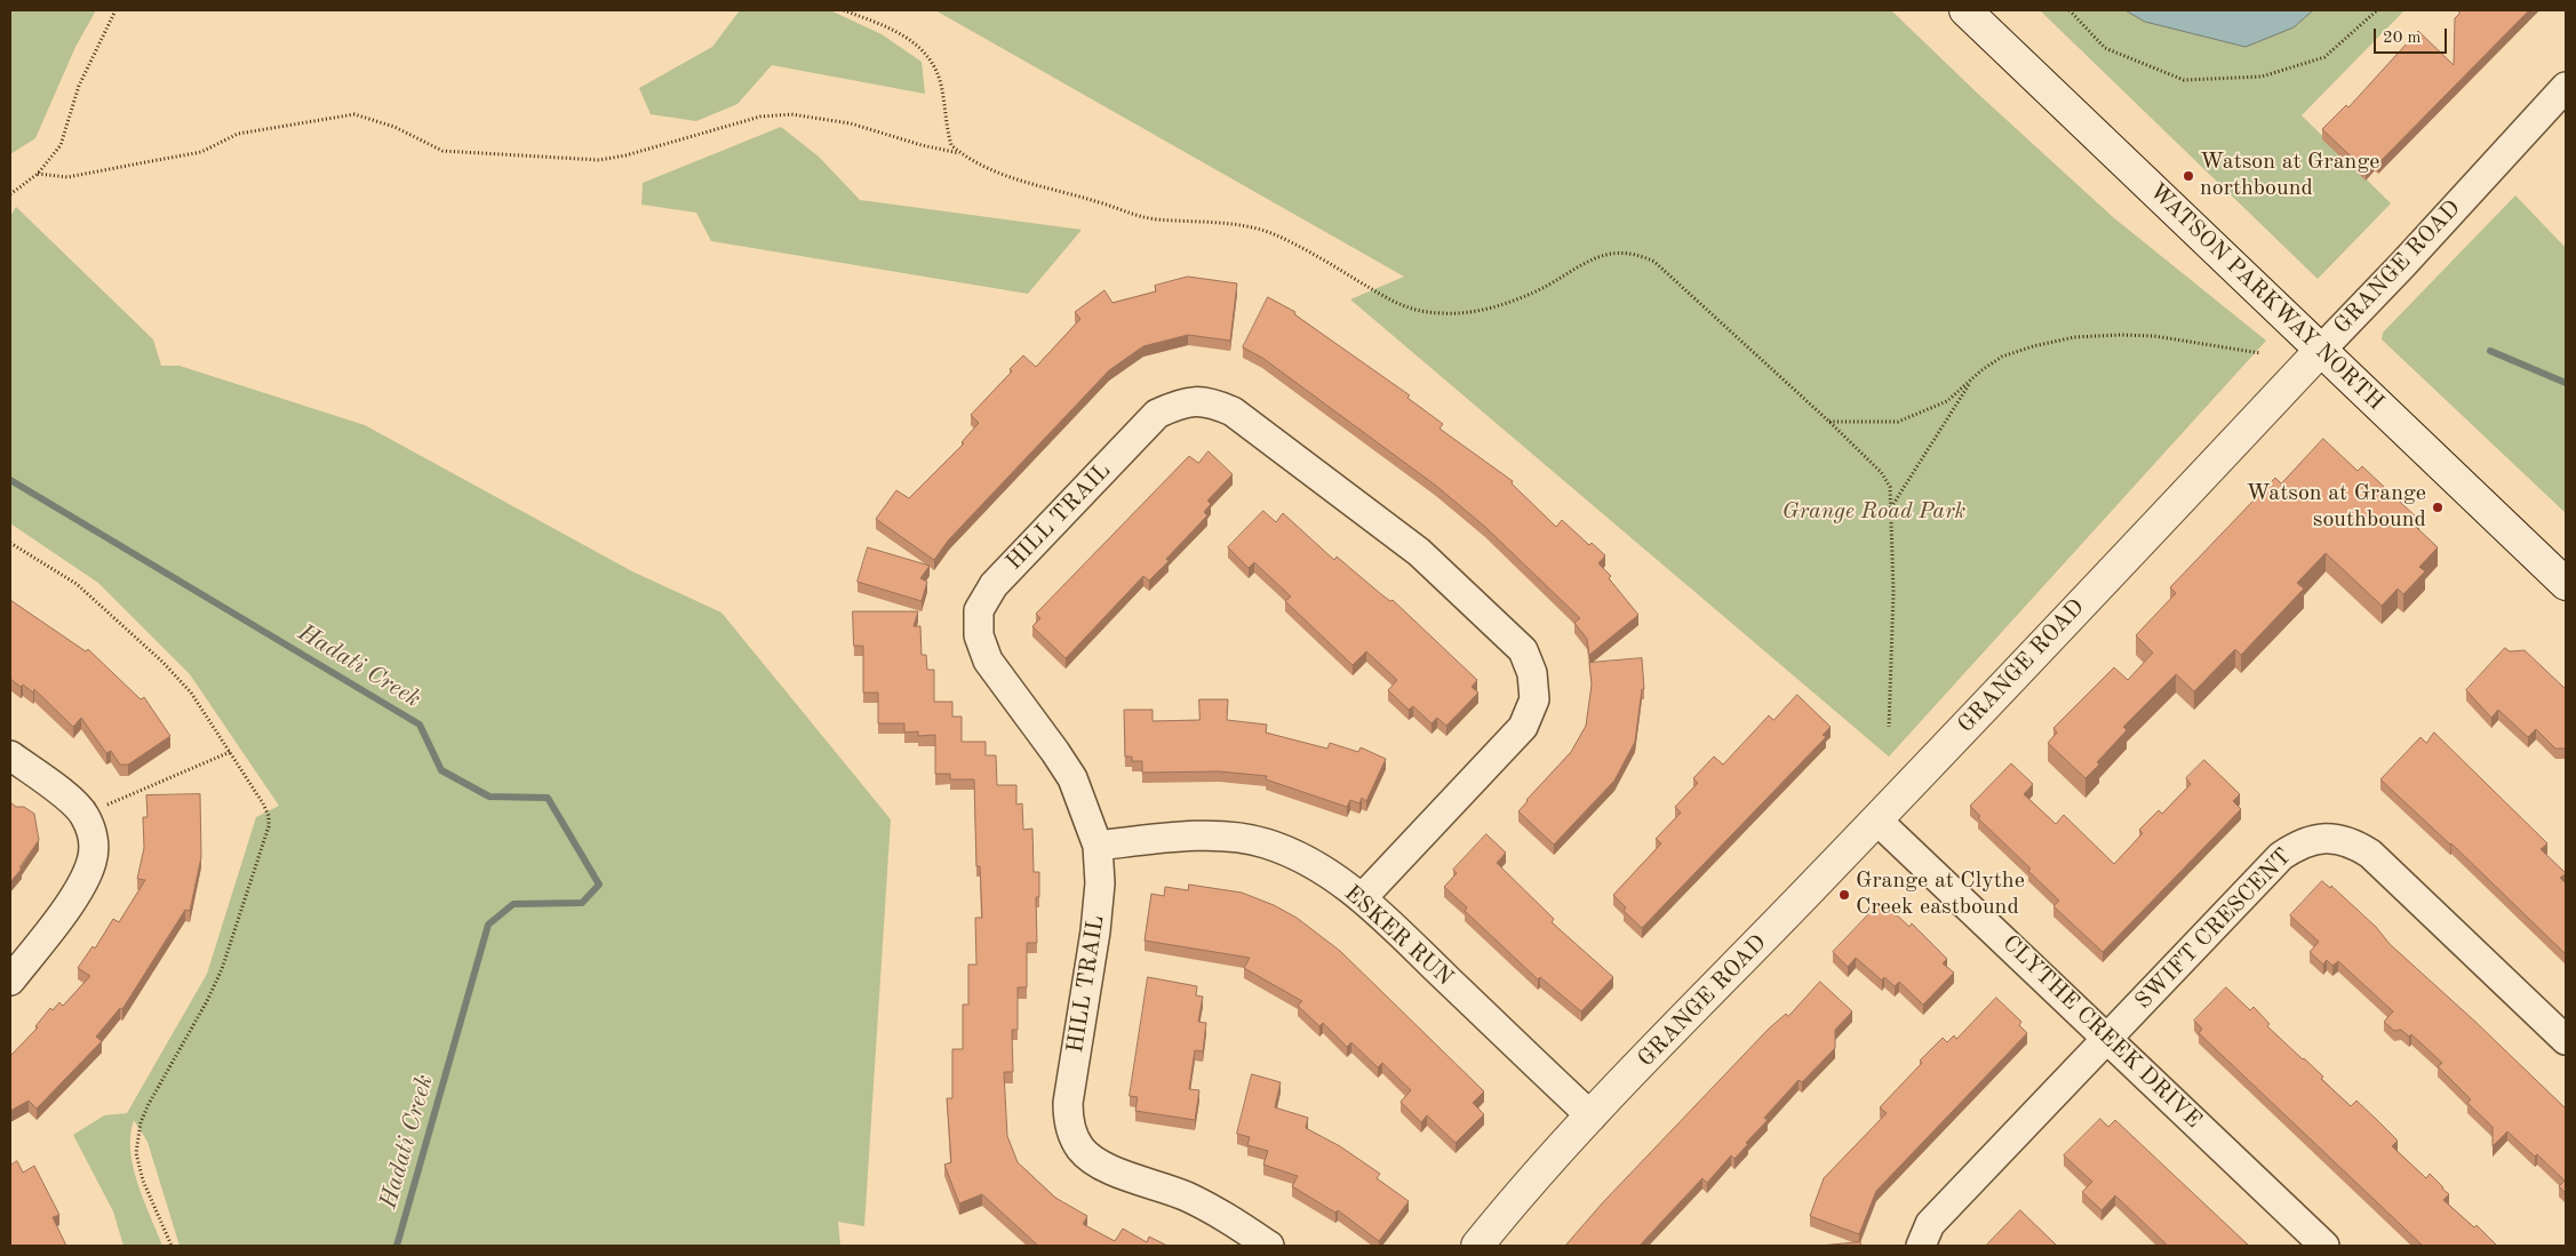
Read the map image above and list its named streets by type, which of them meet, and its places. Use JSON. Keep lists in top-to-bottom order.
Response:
{
  "streets": {
    "street": [
      "GRANGE ROAD",
      "WATSON PARKWAY NORTH",
      "HILL TRAIL",
      "SWIFT CRESCENT",
      "ESKER RUN",
      "CLYTHE CREEK DRIVE"
    ]
  },
  "crossings": [
    ["GRANGE ROAD", "WATSON PARKWAY NORTH"],
    ["GRANGE ROAD", "ESKER RUN"],
    ["GRANGE ROAD", "CLYTHE CREEK DRIVE"],
    ["HILL TRAIL", "ESKER RUN"],
    ["SWIFT CRESCENT", "CLYTHE CREEK DRIVE"]
  ],
  "water": ["Hadati Creek"],
  "parks": ["Grange Road Park"],
  "places": ["Watson at Grange northbound", "Watson at Grange southbound", "Grange at Clythe Creek eastbound"],
  "scale_bar": "20 m"
}
